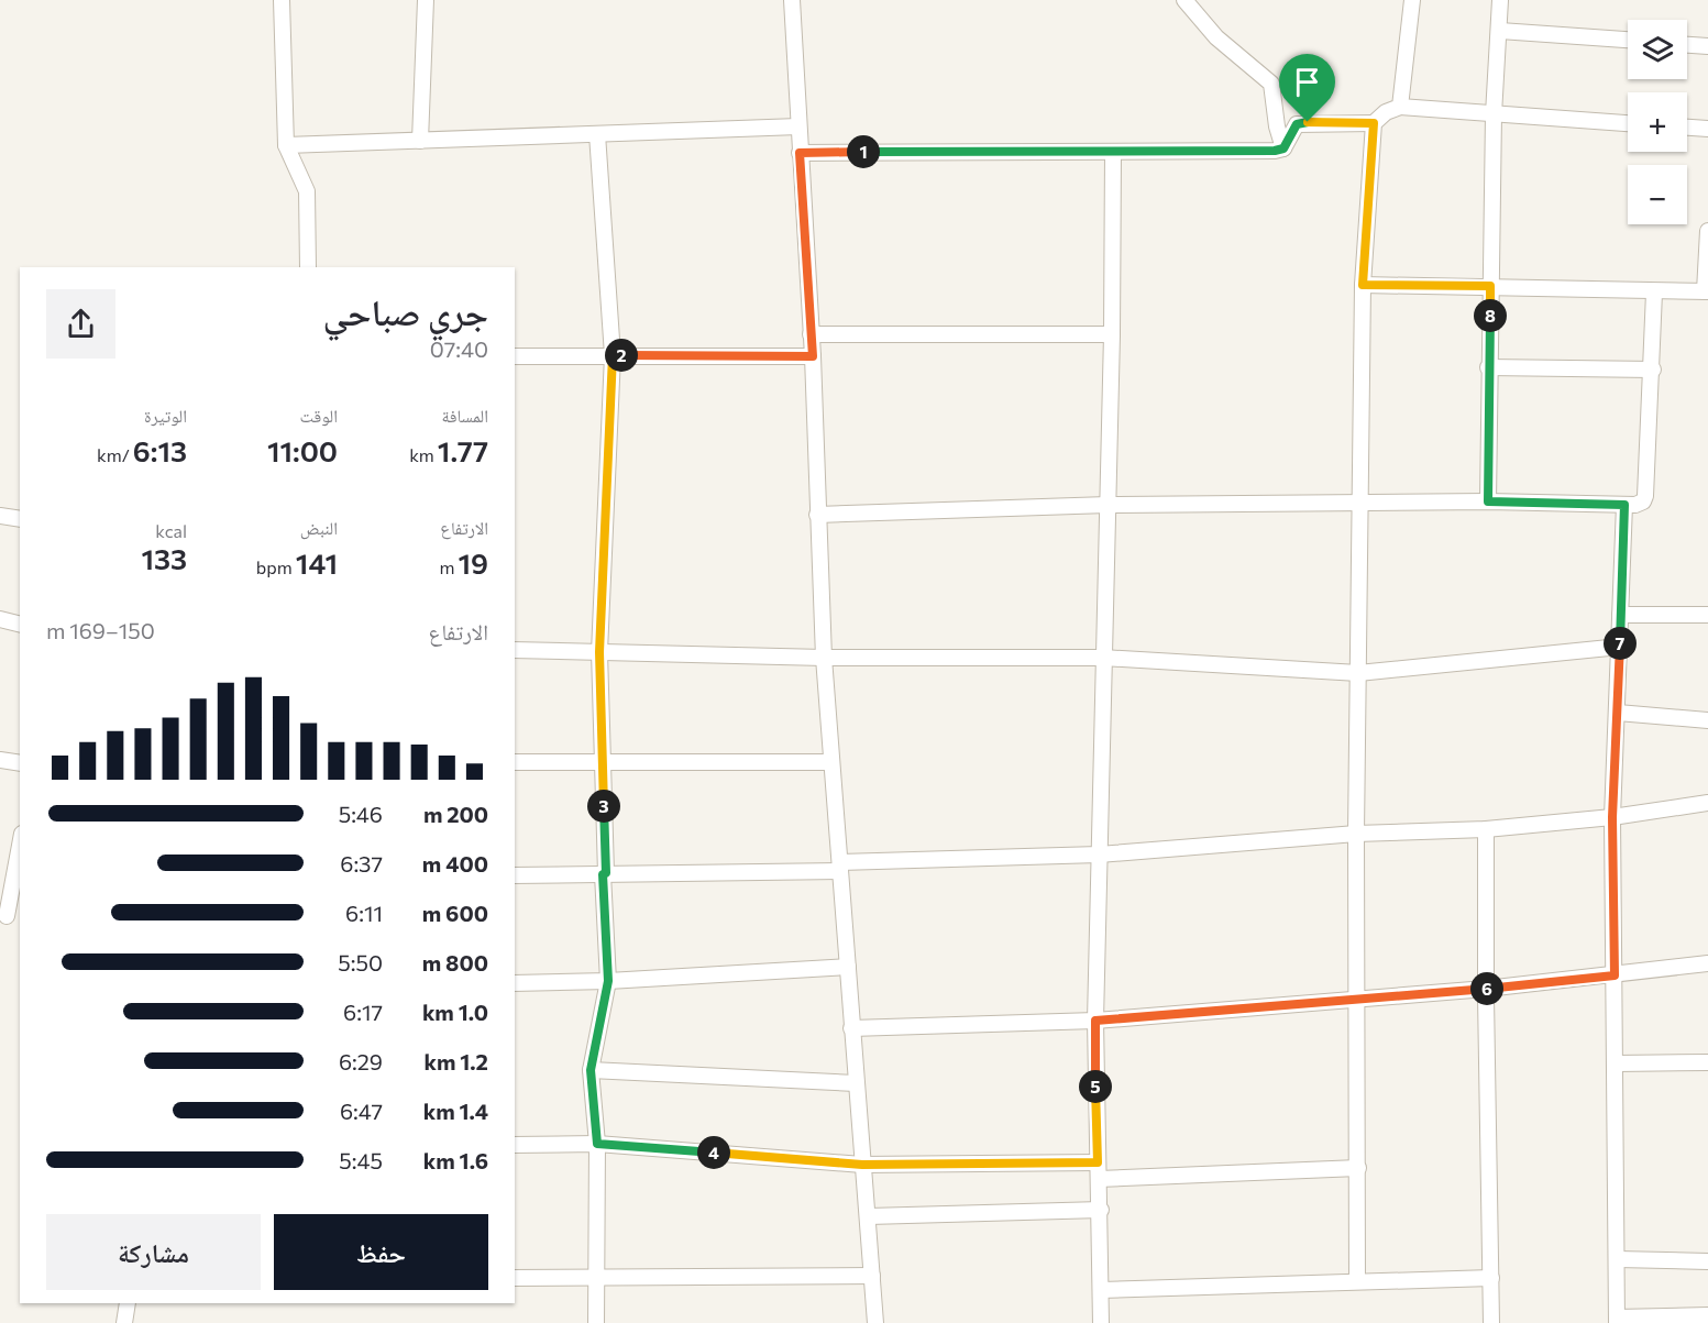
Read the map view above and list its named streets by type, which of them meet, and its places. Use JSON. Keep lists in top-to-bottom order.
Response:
{
  "page": {
    "map_buttons": ["+", "−"],
    "pins": [
      "1",
      "8",
      "2",
      "7",
      "3",
      "6",
      "5",
      "4"
    ],
    "heading": ["جري صباحي", "07:40"],
    "stats": [
      ["المسافة", "1.77 km"],
      ["الوقت", "11:00"],
      ["الوتيرة", "6:13 /km"],
      ["الارتفاع", "19 m"],
      ["النبض", "141 bpm"],
      ["kcal", "133"]
    ],
    "chart": ["الارتفاع", "150–169 m"],
    "list": [
      {
        "name": "200 m",
        "note": "5:46"
      },
      {
        "name": "400 m",
        "note": "6:37"
      },
      {
        "name": "600 m",
        "note": "6:11"
      },
      {
        "name": "800 m",
        "note": "5:50"
      },
      {
        "name": "1.0 km",
        "note": "6:17"
      },
      {
        "name": "1.2 km",
        "note": "6:29"
      },
      {
        "name": "1.4 km",
        "note": "6:47"
      },
      {
        "name": "1.6 km",
        "note": "5:45"
      }
    ],
    "buttons": ["حفظ", "مشاركة"]
  }
}
